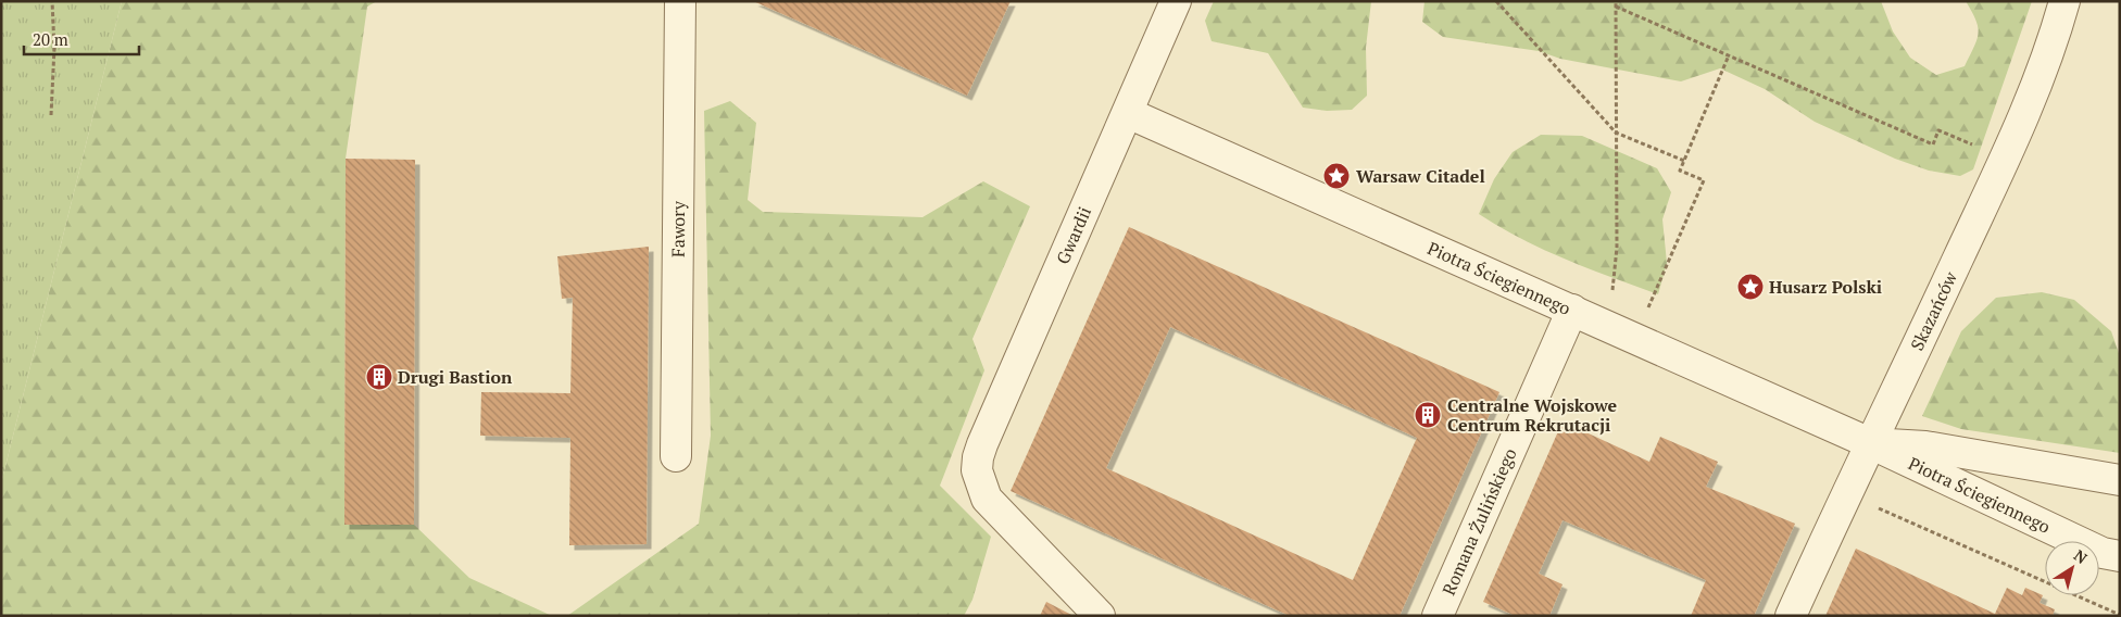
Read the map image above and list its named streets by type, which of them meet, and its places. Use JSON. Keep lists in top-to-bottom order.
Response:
{
  "streets": {
    "lane": [
      "Fawory",
      "Gwardii",
      "Piotra Ściegiennego",
      "Skazańców",
      "Romana Żulińskiego"
    ]
  },
  "crossings": [
    ["Gwardii", "Piotra Ściegiennego"],
    ["Piotra Ściegiennego", "Skazańców"],
    ["Piotra Ściegiennego", "Romana Żulińskiego"]
  ],
  "places": {
    "place": ["Warsaw Citadel", "Husarz Polski"],
    "building": ["Drugi Bastion", "Centralne Wojskowe Centrum Rekrutacji"]
  },
  "scale_bar": "20 m",
  "north": "top right"
}
